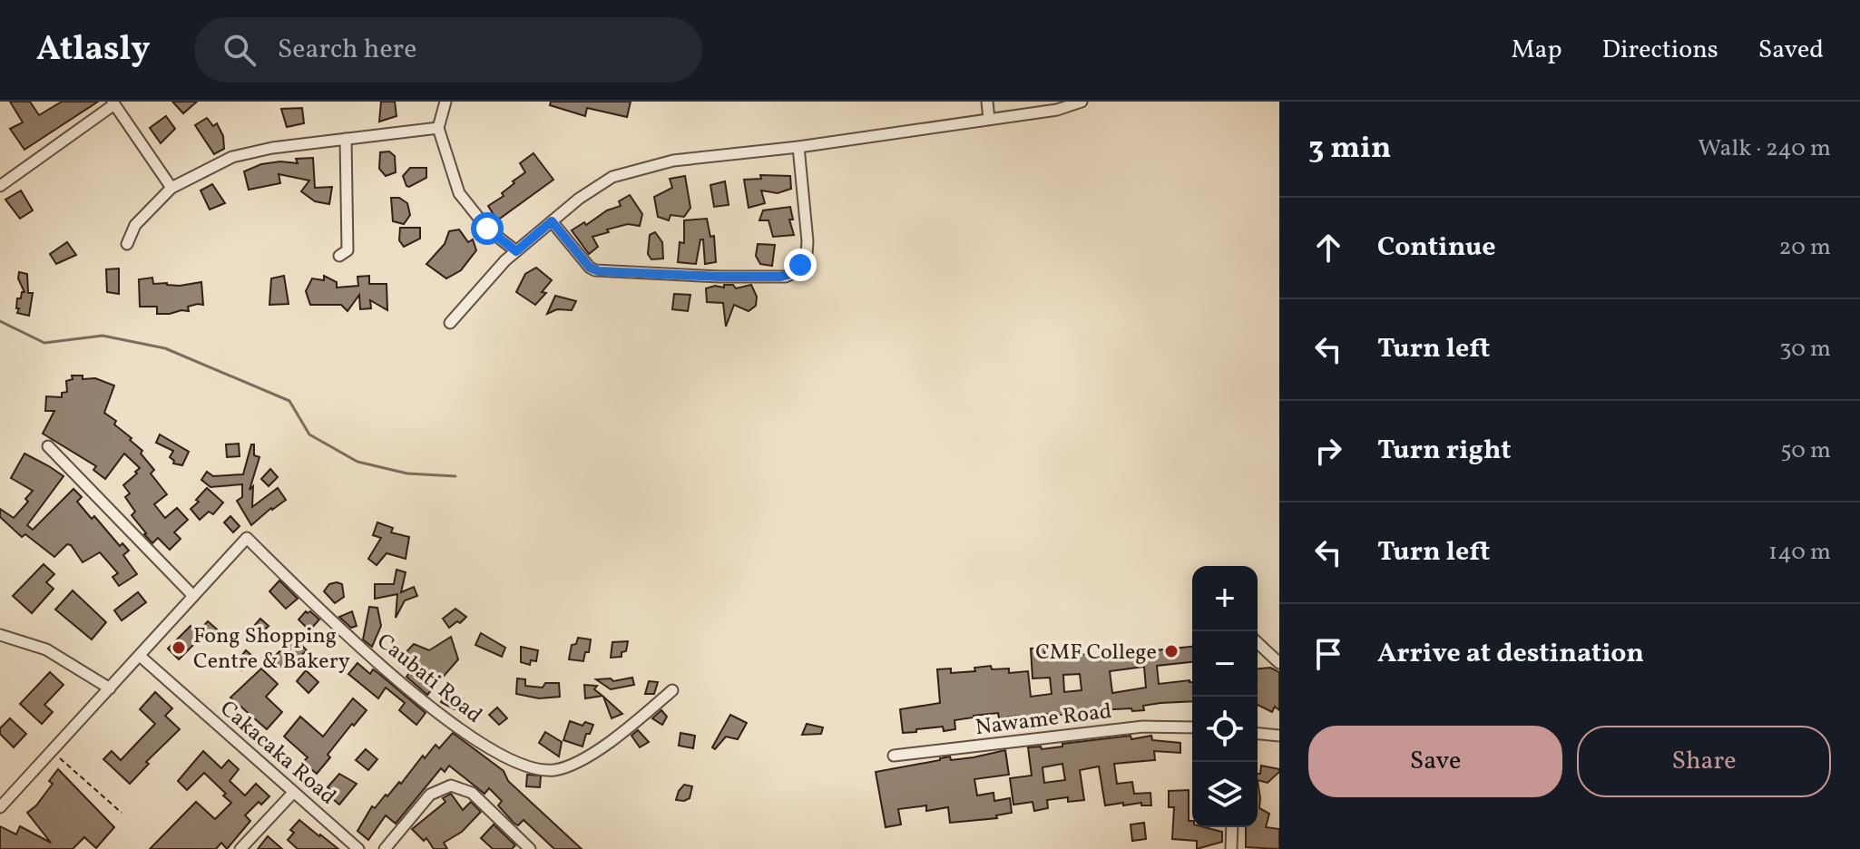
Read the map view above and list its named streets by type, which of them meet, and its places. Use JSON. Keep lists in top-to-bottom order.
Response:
{
  "streets": {
    "street": ["Caubati Road", "Nawame Road", "Cakacaka Road"]
  },
  "crossings": [
    ["Caubati Road", "Cakacaka Road"]
  ],
  "places": ["Fong Shopping Centre & Bakery", "CMF College"],
  "page": {
    "header": "Atlasly",
    "search": "Search here",
    "nav": ["Map", "Directions", "Saved"],
    "heading": ["3 min", "Walk · 240 m"],
    "list": [
      ["Continue", "20 m"],
      ["Turn left", "30 m"],
      ["Turn right", "50 m"],
      ["Turn left", "140 m"],
      "Arrive at destination"
    ],
    "map_buttons": ["+", "−"],
    "buttons": ["Save", "Share"]
  }
}
